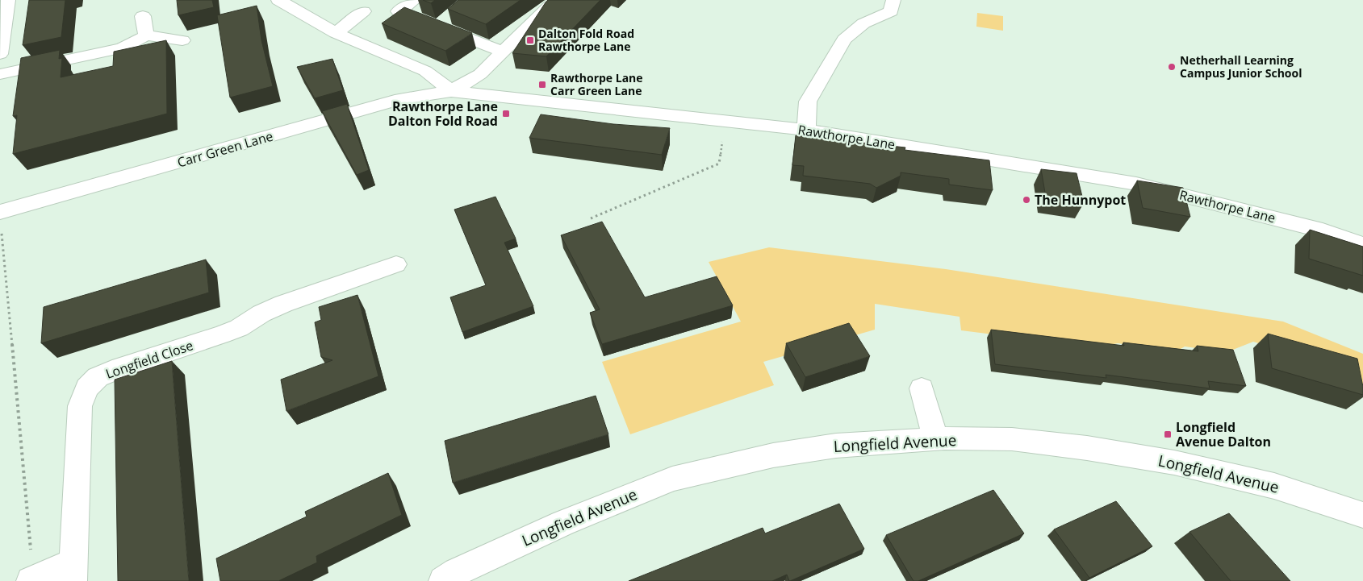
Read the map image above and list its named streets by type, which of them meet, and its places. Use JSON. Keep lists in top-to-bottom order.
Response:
{
  "streets": {
    "street": [
      "Rawthorpe Lane",
      "Carr Green Lane",
      "Longfield Close",
      "Longfield Avenue"
    ]
  },
  "crossings": [
    ["Rawthorpe Lane", "Carr Green Lane"]
  ],
  "places": {
    "transit": [
      "Dalton Fold Road Rawthorpe Lane",
      "Rawthorpe Lane Carr Green Lane",
      "Rawthorpe Lane Dalton Fold Road",
      "Longfield Avenue Dalton"
    ],
    "other": ["Netherhall Learning Campus Junior School", "The Hunnypot"]
  }
}
